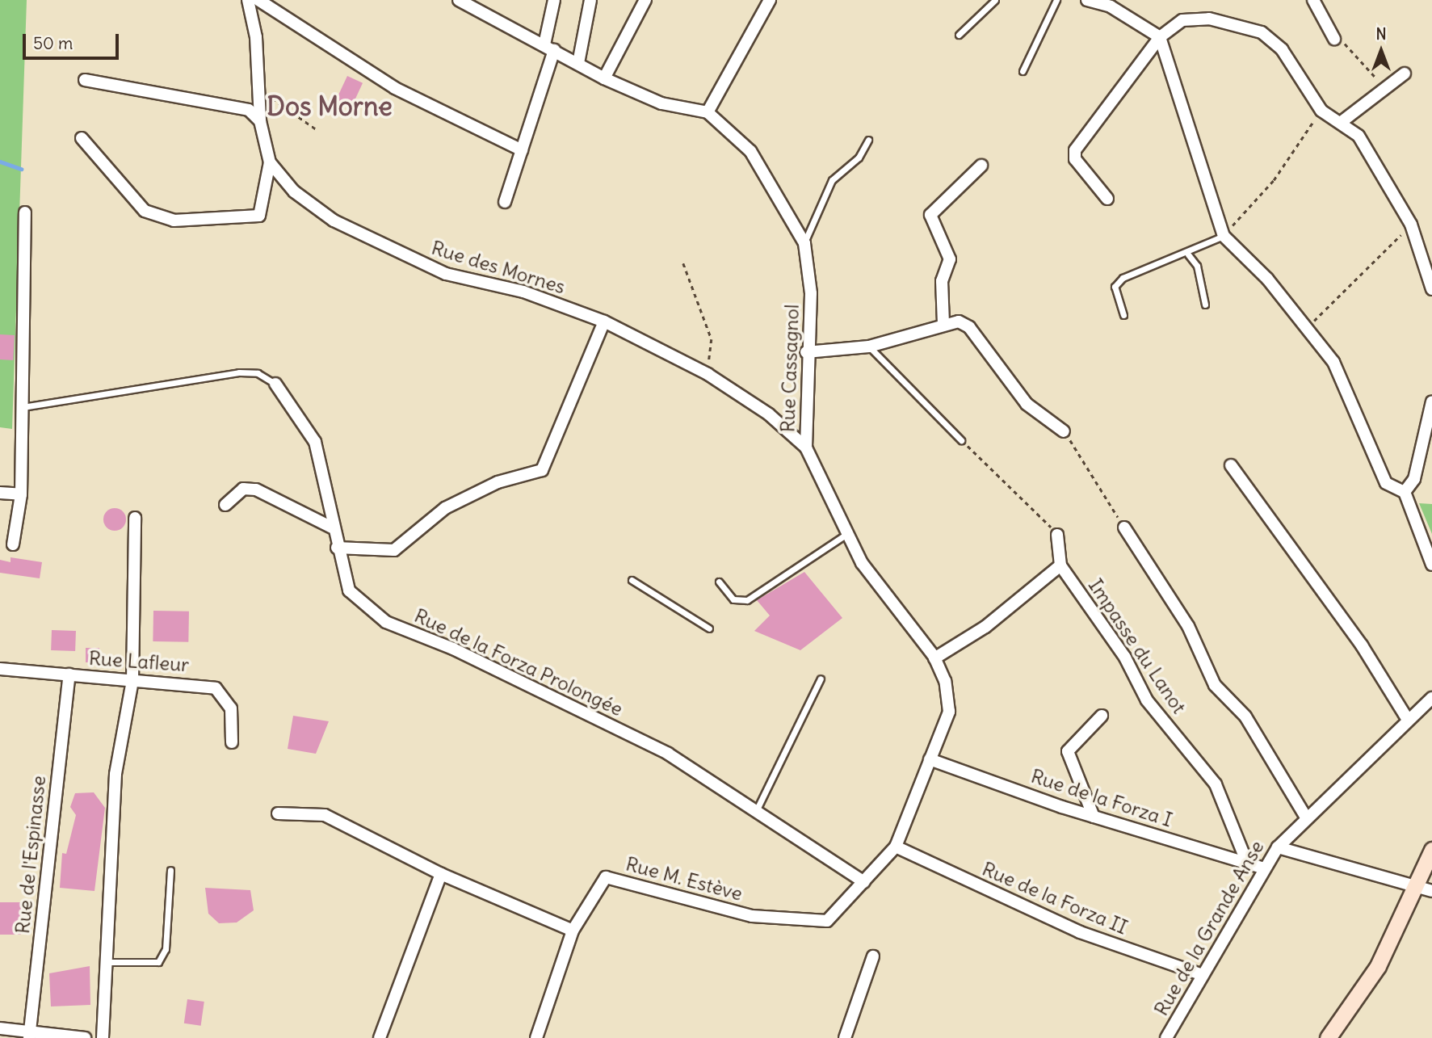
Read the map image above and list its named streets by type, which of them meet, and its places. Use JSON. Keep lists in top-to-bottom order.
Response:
{
  "streets": {
    "street": [
      "Rue des Mornes",
      "Rue Cassagnol",
      "Impasse du Lanot",
      "Rue Lafleur",
      "Rue de la Forza Prolongée",
      "Rue de la Forza I",
      "Rue de l'Espinasse",
      "Rue M. Estève",
      "Rue de la Forza II",
      "Rue de la Grande Anse"
    ]
  },
  "crossings": [
    ["Rue des Mornes", "Rue Cassagnol"],
    ["Rue Cassagnol", "Rue de la Forza I"],
    ["Rue Cassagnol", "Rue M. Estève"],
    ["Rue Cassagnol", "Rue de la Forza II"],
    ["Impasse du Lanot", "Rue de la Forza I"],
    ["Rue Lafleur", "Rue de l'Espinasse"],
    ["Rue de la Forza Prolongée", "Rue M. Estève"],
    ["Rue de la Forza I", "Rue de la Grande Anse"],
    ["Rue M. Estève", "Rue de la Forza II"],
    ["Rue de la Forza II", "Rue de la Grande Anse"]
  ],
  "districts": ["Dos Morne"],
  "scale_bar": "50 m",
  "north": "top"
}
